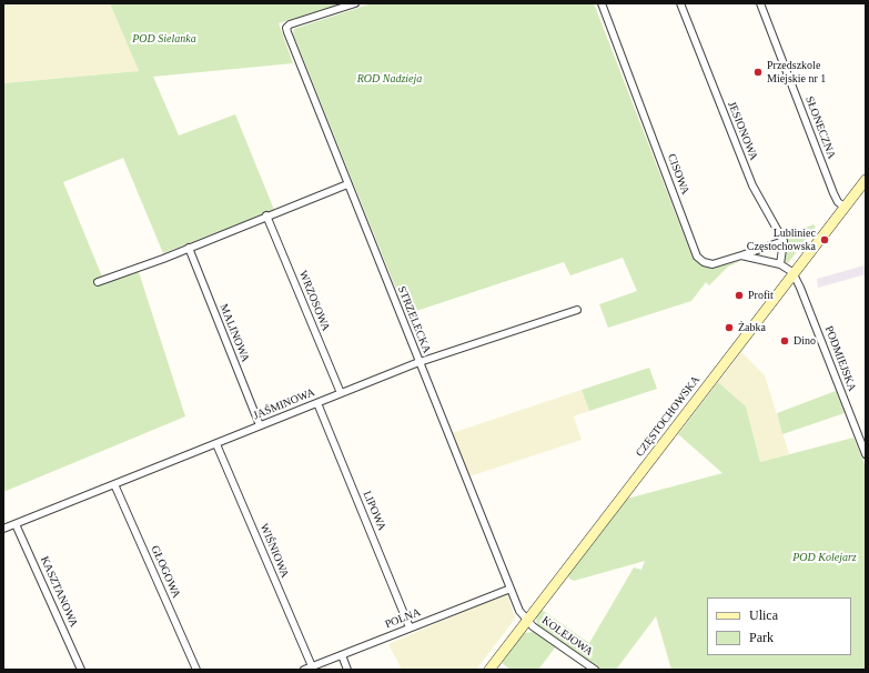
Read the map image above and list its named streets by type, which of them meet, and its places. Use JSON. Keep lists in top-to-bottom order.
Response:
{
  "streets": {
    "main road": ["CZĘSTOCHOWSKA"],
    "street": [
      "SŁONECZNA",
      "JESIONOWA",
      "CISOWA",
      "WRZOSOWA",
      "STRZELECKA",
      "MALINOWA",
      "PODMIEJSKA",
      "JAŚMINOWA",
      "LIPOWA",
      "WIŚNIOWA",
      "GŁOGOWA",
      "KASZTANOWA",
      "POLNA",
      "KOLEJOWA"
    ]
  },
  "crossings": [
    ["SŁONECZNA", "CZĘSTOCHOWSKA"],
    ["CISOWA", "PODMIEJSKA"],
    ["CISOWA", "CZĘSTOCHOWSKA"],
    ["WRZOSOWA", "JAŚMINOWA"],
    ["STRZELECKA", "JAŚMINOWA"],
    ["STRZELECKA", "CZĘSTOCHOWSKA"],
    ["STRZELECKA", "POLNA"],
    ["STRZELECKA", "KOLEJOWA"],
    ["MALINOWA", "JAŚMINOWA"],
    ["PODMIEJSKA", "CZĘSTOCHOWSKA"],
    ["JAŚMINOWA", "LIPOWA"],
    ["JAŚMINOWA", "WIŚNIOWA"],
    ["JAŚMINOWA", "GŁOGOWA"],
    ["JAŚMINOWA", "KASZTANOWA"],
    ["CZĘSTOCHOWSKA", "KOLEJOWA"],
    ["LIPOWA", "POLNA"],
    ["WIŚNIOWA", "POLNA"]
  ],
  "parks": ["POD Sielanka", "ROD Nadzieja", "POD Kolejarz"],
  "places": [
    "Przedszkole Miejskie nr 1",
    "Lubliniec Częstochowska",
    "Profit",
    "Żabka",
    "Dino"
  ],
  "legend": ["Ulica", "Park"]
}
